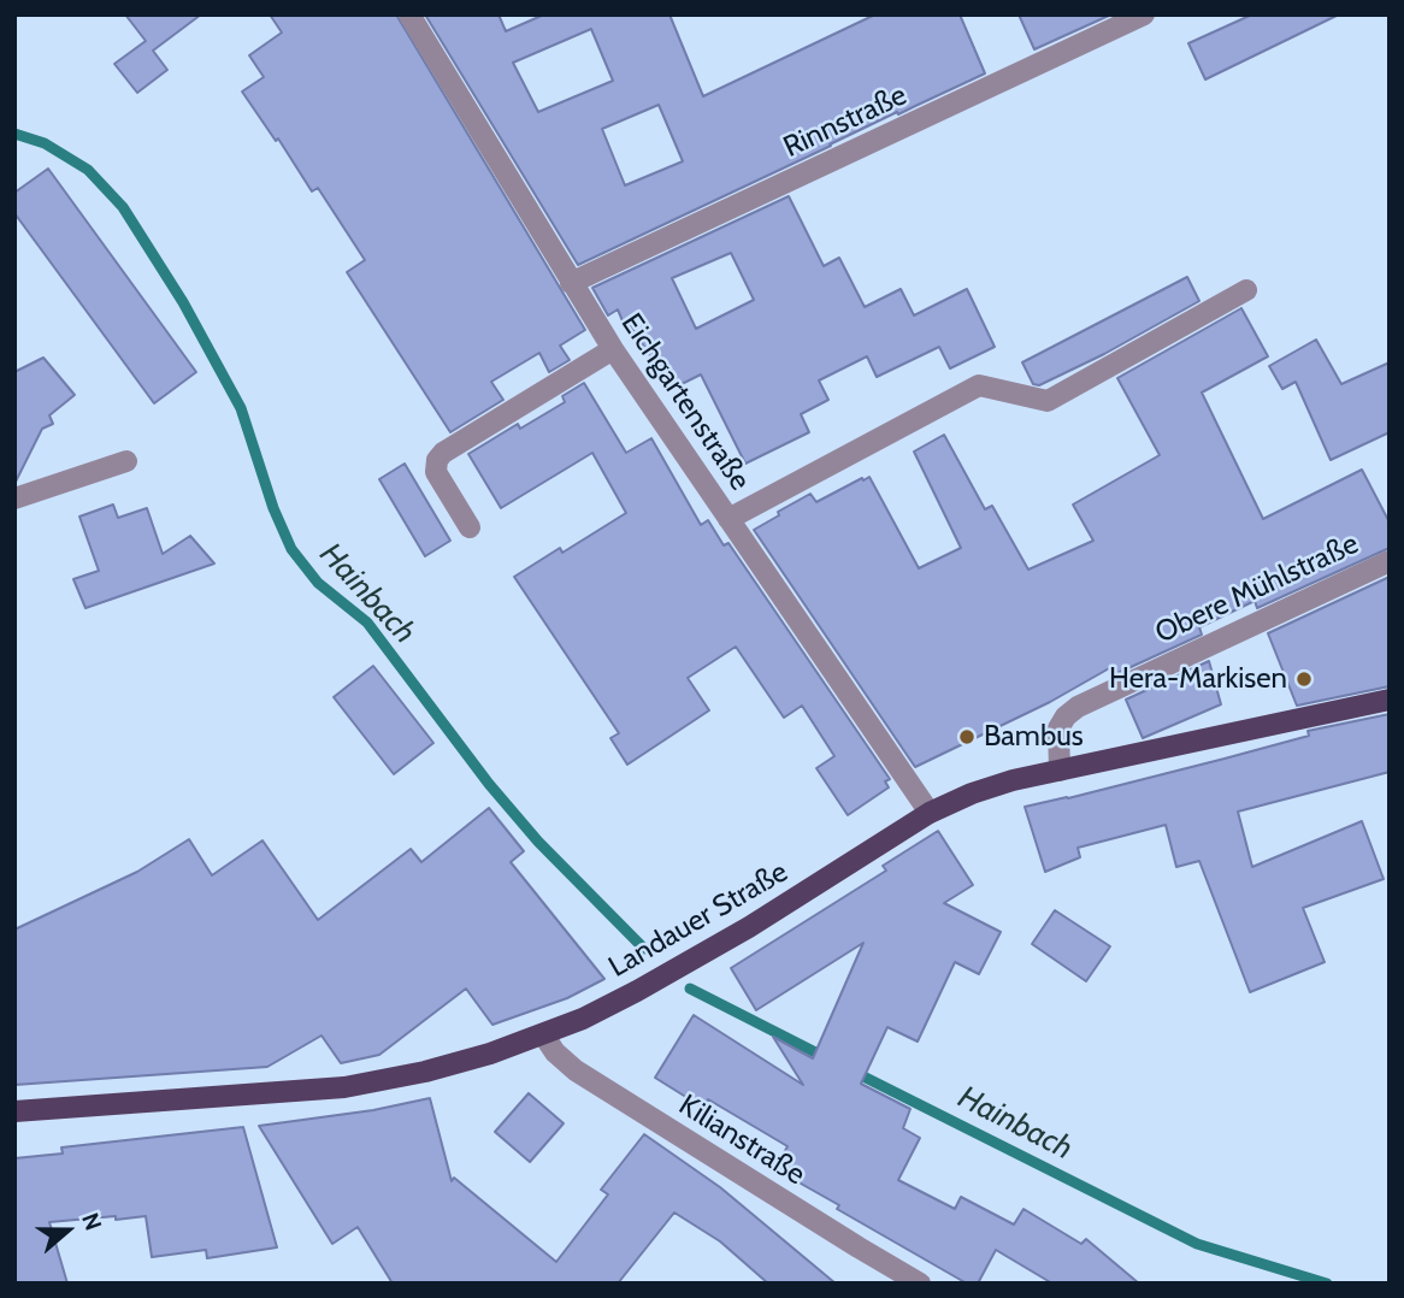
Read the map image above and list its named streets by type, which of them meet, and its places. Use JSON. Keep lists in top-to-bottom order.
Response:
{
  "streets": {
    "main road": ["Landauer Straße"],
    "street": [
      "Rinnstraße",
      "Eichgartenstraße",
      "Obere Mühlstraße",
      "Kilianstraße"
    ]
  },
  "crossings": [
    ["Rinnstraße", "Eichgartenstraße"],
    ["Eichgartenstraße", "Landauer Straße"],
    ["Obere Mühlstraße", "Landauer Straße"],
    ["Landauer Straße", "Kilianstraße"]
  ],
  "water": ["Hainbach"],
  "places": ["Hera-Markisen", "Bambus"],
  "north": "right"
}
